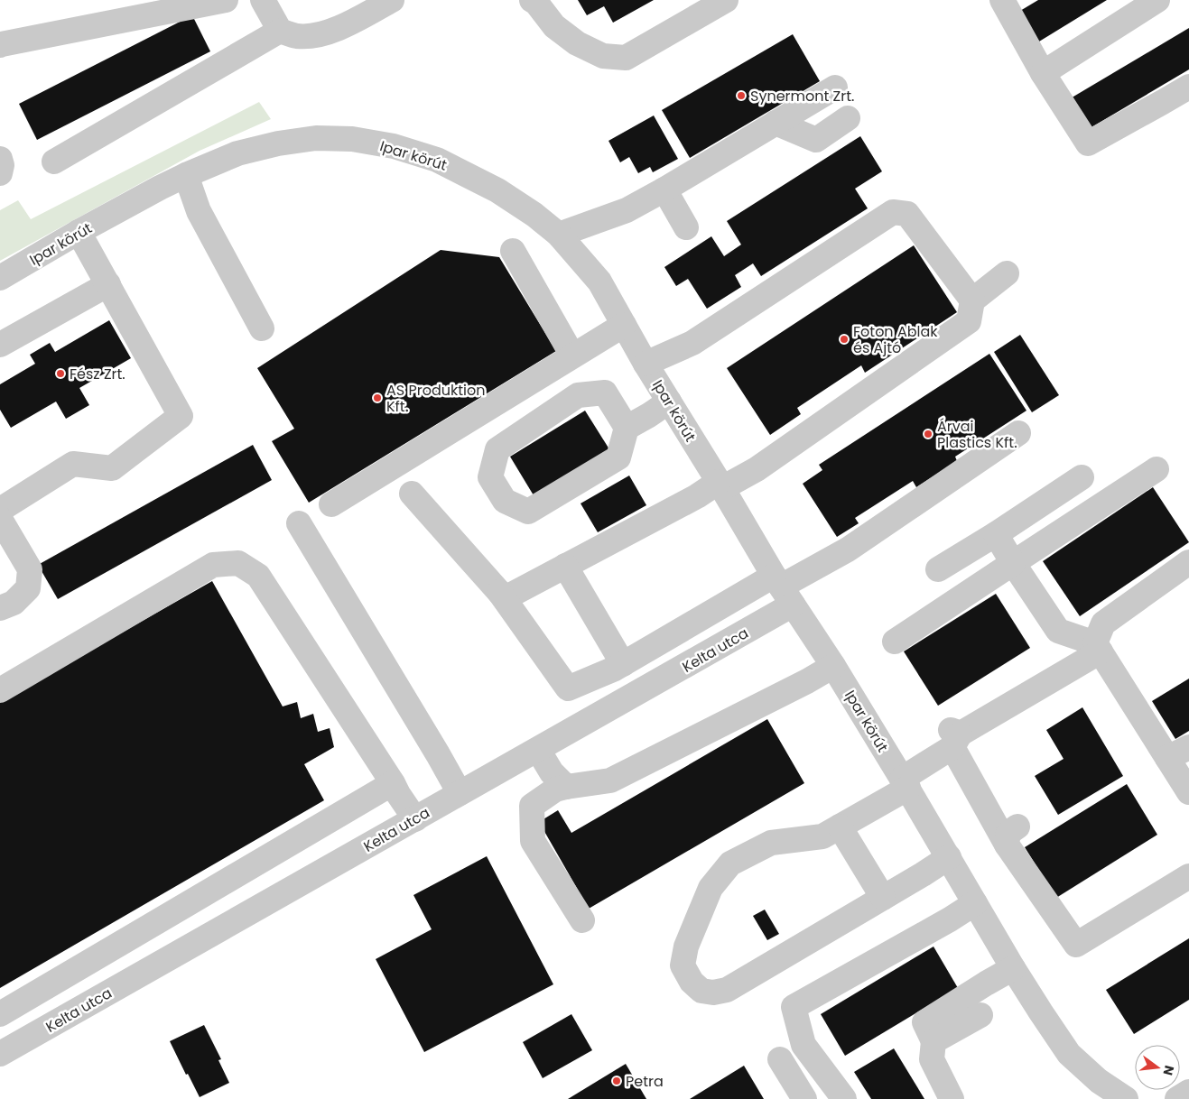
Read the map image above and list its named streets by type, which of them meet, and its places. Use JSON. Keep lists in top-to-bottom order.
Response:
{
  "streets": {
    "street": ["Ipar körút", "Kelta utca"]
  },
  "crossings": [
    ["Ipar körút", "Kelta utca"]
  ],
  "places": [
    "Synermont Zrt.",
    "Foton Ablak és Ajtó",
    "Fész Zrt.",
    "AS Produktion Kft.",
    "Árvai Plastics Kft.",
    "Petra"
  ],
  "north": "right"
}
